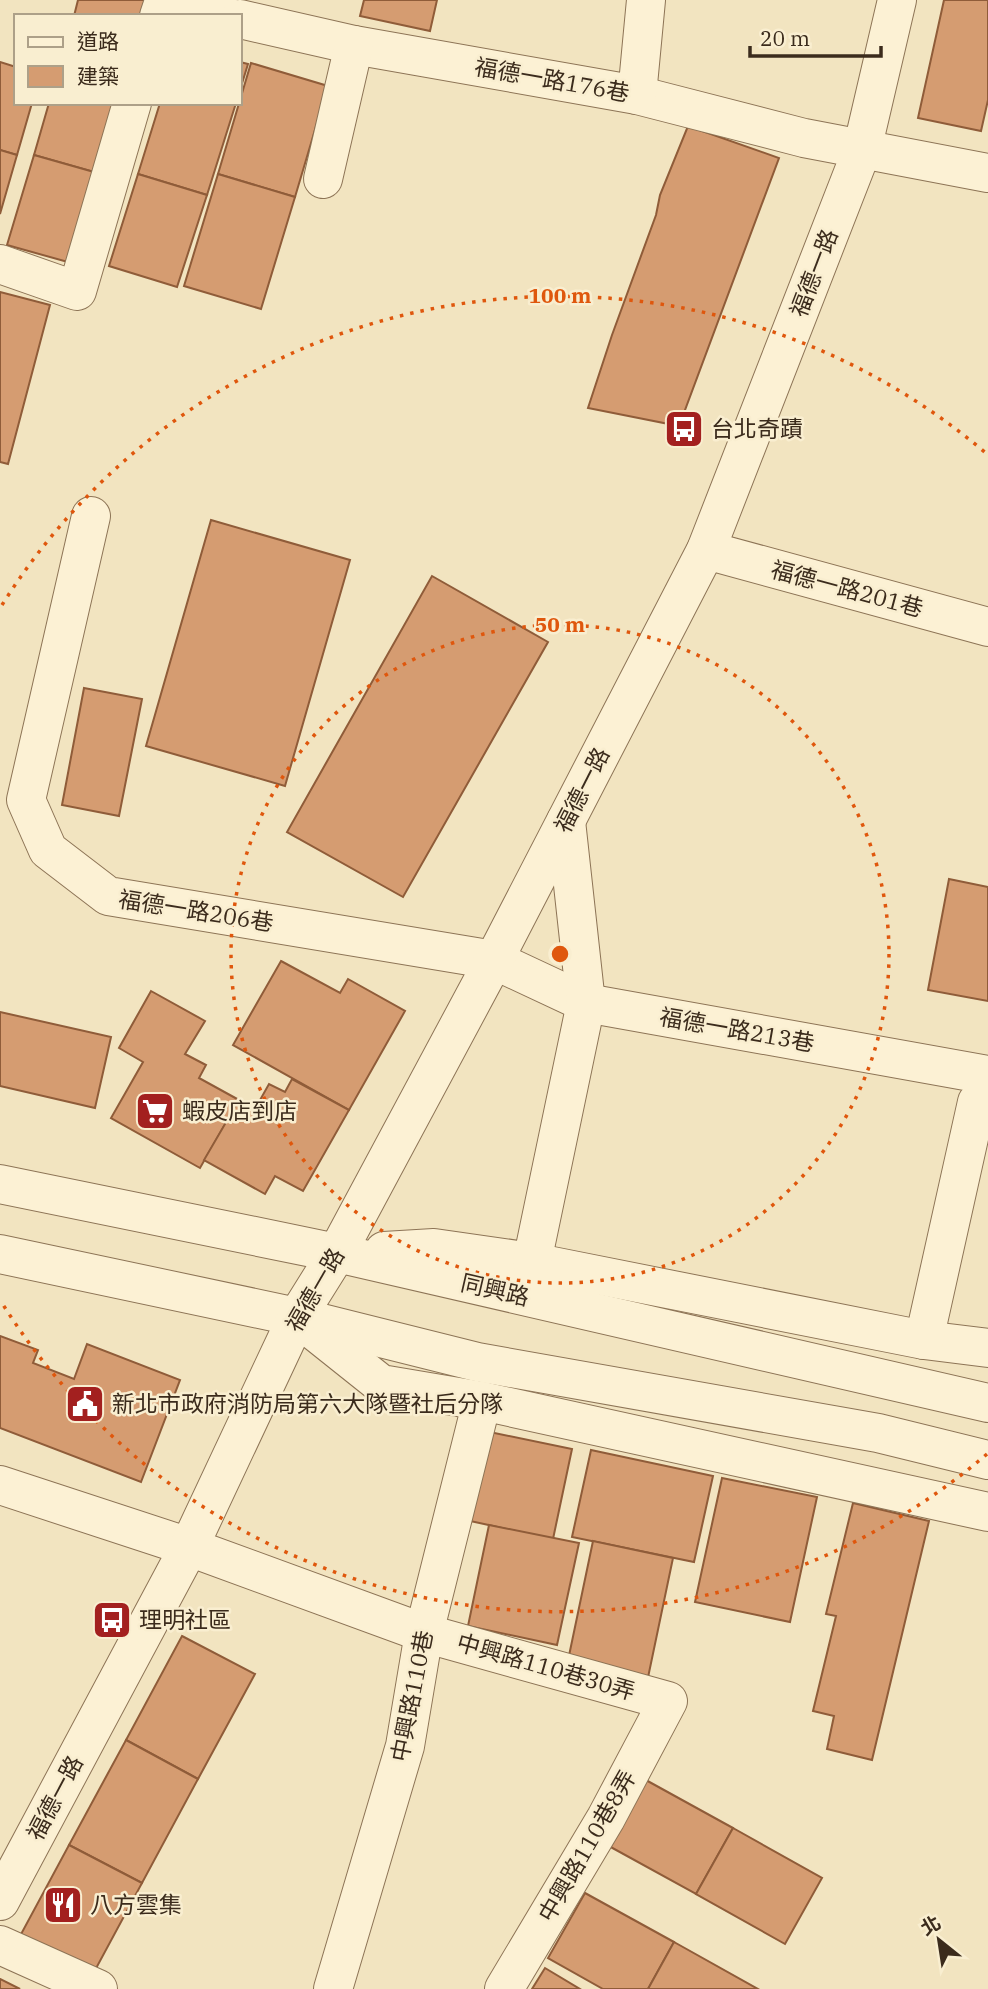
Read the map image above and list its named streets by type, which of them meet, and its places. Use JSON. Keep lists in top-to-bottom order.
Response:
{
  "streets": {
    "street": [
      "福德一路176巷",
      "福德一路",
      "福德一路201巷",
      "福德一路206巷",
      "福德一路213巷",
      "同興路",
      "中興路110巷30弄",
      "中興路110巷",
      "中興路110巷8弄"
    ]
  },
  "crossings": [
    ["福德一路176巷", "福德一路"],
    ["福德一路", "福德一路201巷"],
    ["福德一路", "福德一路206巷"],
    ["福德一路", "福德一路213巷"],
    ["福德一路", "同興路"],
    ["福德一路206巷", "福德一路213巷"],
    ["中興路110巷30弄", "中興路110巷"],
    ["中興路110巷30弄", "中興路110巷8弄"]
  ],
  "places": {
    "bus stop": ["台北奇蹟", "理明社區"],
    "supermarket": ["蝦皮店到店"],
    "public building": ["新北市政府消防局第六大隊暨社后分隊"],
    "restaurant": ["八方雲集"]
  },
  "legend": ["道路", "建築"],
  "scale_bar": "20 m",
  "north": "top left",
  "rings": ["100 m", "50 m"]
}
